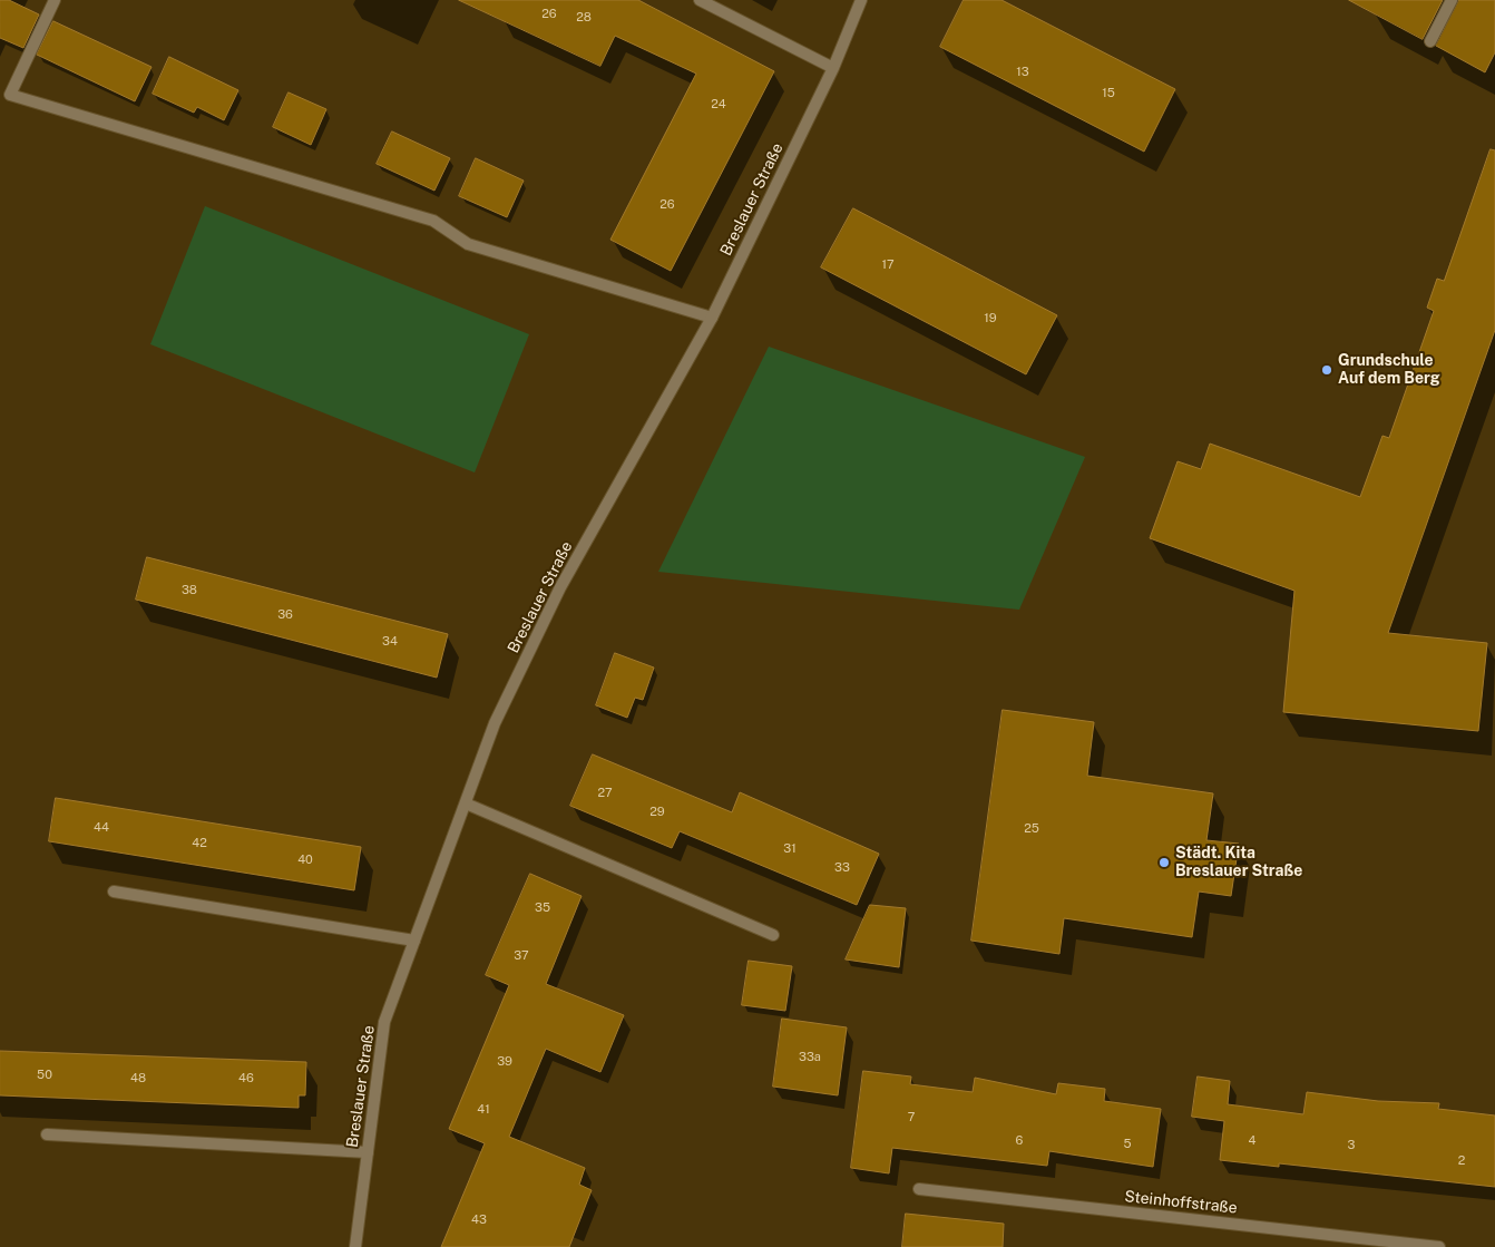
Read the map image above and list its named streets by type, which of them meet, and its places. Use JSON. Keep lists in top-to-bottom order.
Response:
{
  "streets": {
    "street": ["Breslauer Straße", "Steinhoffstraße"]
  },
  "places": ["Grundschule Auf dem Berg", "Städt. Kita Breslauer Straße"],
  "house_numbers": [
    "26",
    "28",
    "13",
    "15",
    "24",
    "26",
    "17",
    "19",
    "38",
    "36",
    "34",
    "27",
    "29",
    "44",
    "25",
    "42",
    "31",
    "40",
    "33",
    "35",
    "37",
    "33a",
    "39",
    "50",
    "48",
    "46",
    "41",
    "7",
    "6",
    "4",
    "5",
    "3",
    "2",
    "43"
  ]
}
